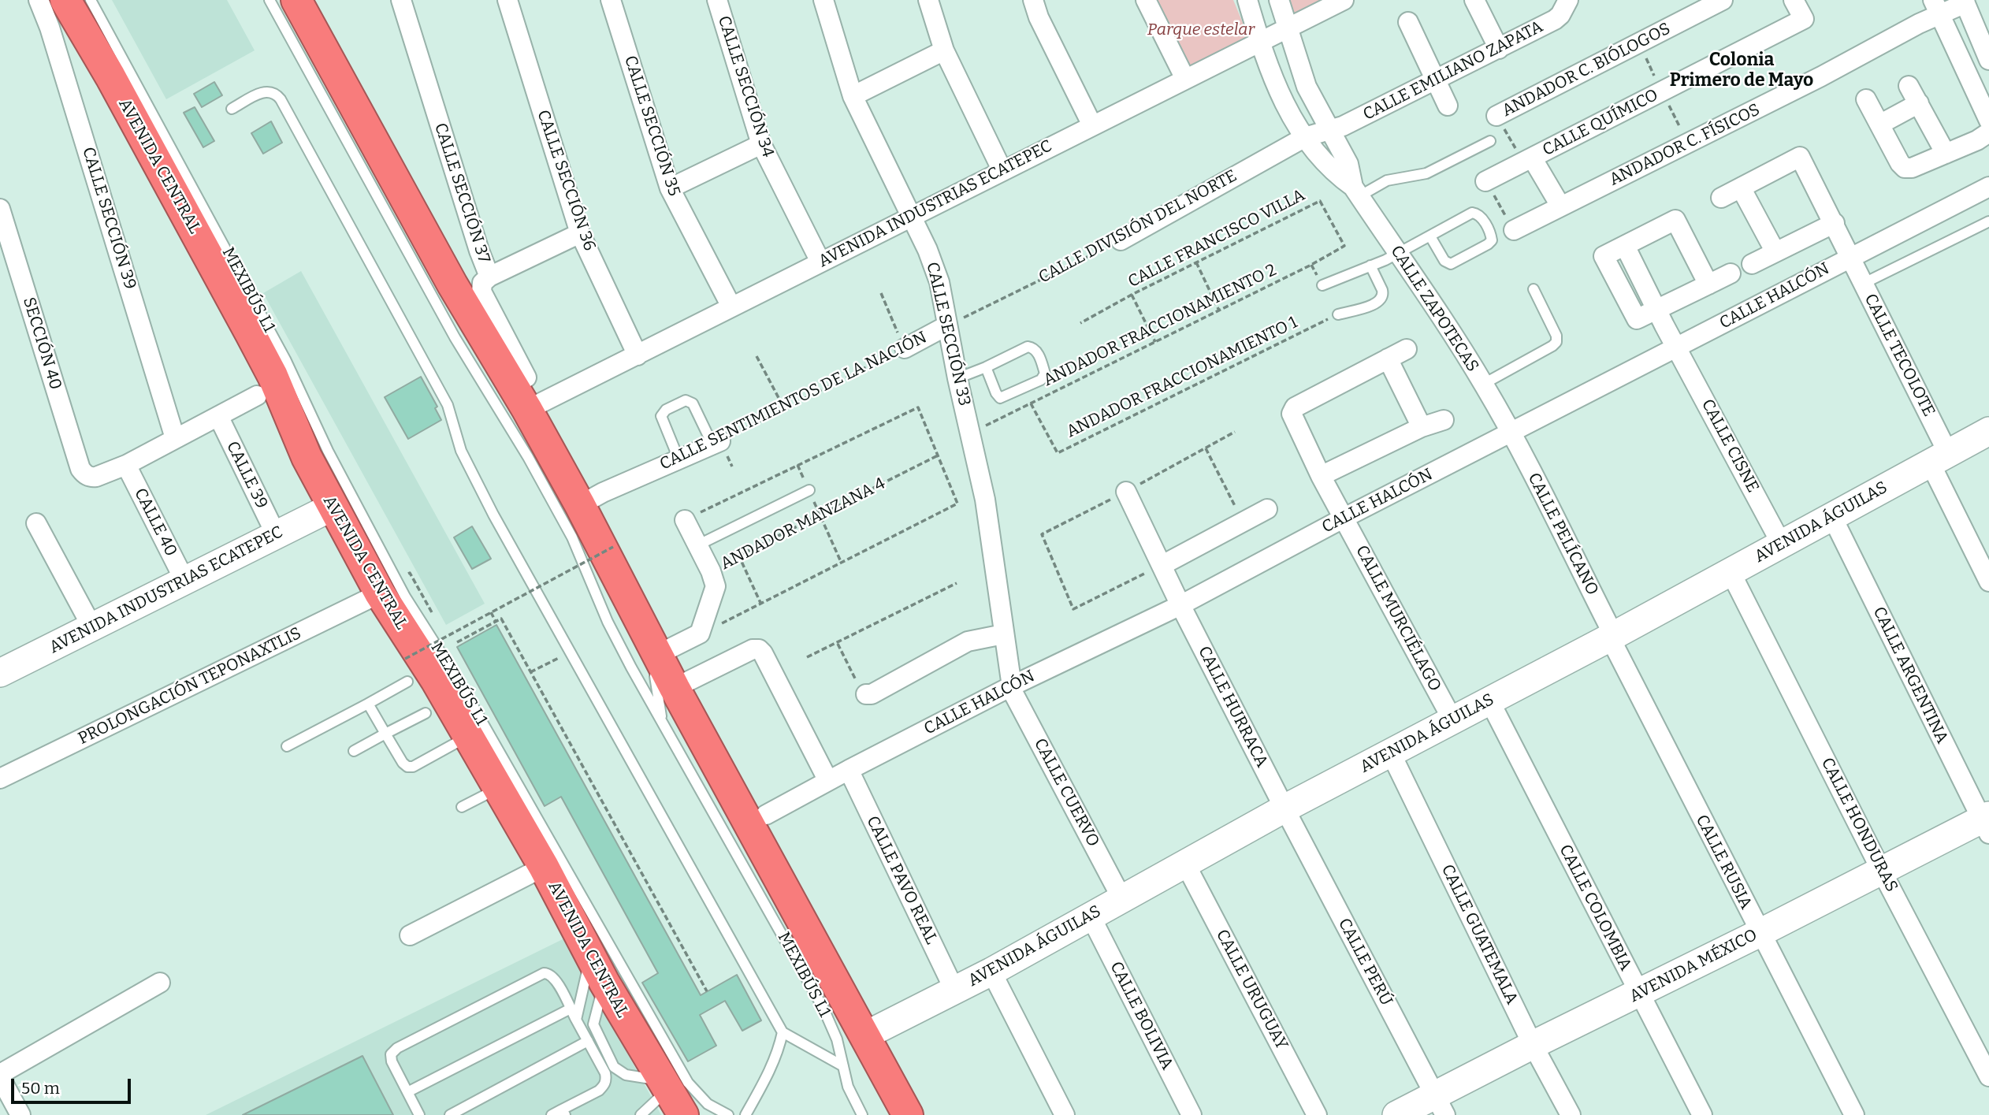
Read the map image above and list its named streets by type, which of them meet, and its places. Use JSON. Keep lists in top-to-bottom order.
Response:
{
  "streets": {
    "highway": ["AVENIDA CENTRAL"],
    "street": [
      "ANDADOR C. BIÓLOGOS",
      "CALLE EMILIANO ZAPATA",
      "CALLE SECCIÓN 34",
      "CALLE QUÍMICO",
      "CALLE SECCIÓN 35",
      "ANDADOR C. FÍSICOS",
      "CALLE SECCIÓN 36",
      "CALLE SECCIÓN 37",
      "AVENIDA INDUSTRIAS ECATEPEC",
      "CALLE SECCIÓN 39",
      "CALLE DIVISIÓN DEL NORTE",
      "CALLE HALCÓN",
      "CALLE ZAPOTECAS",
      "CALLE SECCIÓN 33",
      "SECCIÓN 40",
      "CALLE TECOLOTE",
      "CALLE SENTIMIENTOS DE LA NACIÓN",
      "CALLE CISNE",
      "CALLE 39",
      "CALLE 40",
      "AVENIDA ÁGUILAS",
      "ANDADOR MANZANA 4",
      "CALLE PELÍCANO",
      "CALLE MURCIÉLAGO",
      "CALLE ARGENTINA",
      "PROLONGACIÓN TEPONAXTLIS",
      "CALLE HURRACA",
      "CALLE CUERVO",
      "CALLE HONDURAS",
      "CALLE RUSIA",
      "CALLE PAVO REAL",
      "CALLE COLOMBIA",
      "CALLE GUATEMALA",
      "CALLE PERÚ",
      "AVENIDA MÉXICO",
      "CALLE URUGUAY",
      "CALLE BOLIVIA"
    ],
    "lane": ["MEXIBÚS L1"],
    "path": ["CALLE FRANCISCO VILLA", "ANDADOR FRACCIONAMIENTO 2", "ANDADOR FRACCIONAMIENTO 1"]
  },
  "crossings": [
    ["ANDADOR C. BIÓLOGOS", "CALLE QUÍMICO"],
    ["CALLE EMILIANO ZAPATA", "CALLE DIVISIÓN DEL NORTE"],
    ["CALLE EMILIANO ZAPATA", "CALLE ZAPOTECAS"],
    ["CALLE SECCIÓN 34", "AVENIDA INDUSTRIAS ECATEPEC"],
    ["CALLE SECCIÓN 35", "AVENIDA INDUSTRIAS ECATEPEC"],
    ["AVENIDA CENTRAL", "AVENIDA INDUSTRIAS ECATEPEC"],
    ["AVENIDA CENTRAL", "PROLONGACIÓN TEPONAXTLIS"],
    ["CALLE SECCIÓN 36", "AVENIDA INDUSTRIAS ECATEPEC"],
    ["AVENIDA INDUSTRIAS ECATEPEC", "CALLE ZAPOTECAS"],
    ["AVENIDA INDUSTRIAS ECATEPEC", "CALLE SECCIÓN 33"],
    ["AVENIDA INDUSTRIAS ECATEPEC", "CALLE 39"],
    ["AVENIDA INDUSTRIAS ECATEPEC", "CALLE 40"],
    ["CALLE DIVISIÓN DEL NORTE", "CALLE ZAPOTECAS"],
    ["CALLE DIVISIÓN DEL NORTE", "CALLE SECCIÓN 33"],
    ["CALLE DIVISIÓN DEL NORTE", "CALLE SENTIMIENTOS DE LA NACIÓN"],
    ["CALLE FRANCISCO VILLA", "ANDADOR FRACCIONAMIENTO 2"],
    ["CALLE HALCÓN", "CALLE ZAPOTECAS"],
    ["CALLE HALCÓN", "CALLE SECCIÓN 33"],
    ["CALLE HALCÓN", "CALLE TECOLOTE"],
    ["CALLE HALCÓN", "CALLE CISNE"],
    ["CALLE HALCÓN", "CALLE PELÍCANO"],
    ["CALLE HALCÓN", "CALLE MURCIÉLAGO"],
    ["CALLE HALCÓN", "CALLE HURRACA"],
    ["CALLE HALCÓN", "CALLE CUERVO"],
    ["CALLE HALCÓN", "CALLE PAVO REAL"],
    ["CALLE ZAPOTECAS", "CALLE PELÍCANO"],
    ["ANDADOR FRACCIONAMIENTO 2", "ANDADOR FRACCIONAMIENTO 1"],
    ["CALLE SECCIÓN 33", "CALLE SENTIMIENTOS DE LA NACIÓN"],
    ["CALLE SECCIÓN 33", "CALLE CUERVO"],
    ["SECCIÓN 40", "CALLE 40"],
    ["CALLE TECOLOTE", "AVENIDA ÁGUILAS"],
    ["CALLE CISNE", "AVENIDA ÁGUILAS"],
    ["AVENIDA ÁGUILAS", "CALLE PELÍCANO"],
    ["AVENIDA ÁGUILAS", "CALLE MURCIÉLAGO"],
    ["AVENIDA ÁGUILAS", "CALLE ARGENTINA"],
    ["AVENIDA ÁGUILAS", "CALLE HURRACA"],
    ["AVENIDA ÁGUILAS", "CALLE CUERVO"],
    ["AVENIDA ÁGUILAS", "CALLE HONDURAS"],
    ["AVENIDA ÁGUILAS", "CALLE RUSIA"],
    ["AVENIDA ÁGUILAS", "CALLE PAVO REAL"],
    ["AVENIDA ÁGUILAS", "CALLE COLOMBIA"],
    ["AVENIDA ÁGUILAS", "CALLE GUATEMALA"],
    ["AVENIDA ÁGUILAS", "CALLE PERÚ"],
    ["AVENIDA ÁGUILAS", "CALLE URUGUAY"],
    ["AVENIDA ÁGUILAS", "CALLE BOLIVIA"],
    ["CALLE PELÍCANO", "CALLE RUSIA"],
    ["CALLE ARGENTINA", "AVENIDA MÉXICO"],
    ["CALLE HURRACA", "CALLE PERÚ"],
    ["CALLE HONDURAS", "AVENIDA MÉXICO"],
    ["CALLE RUSIA", "AVENIDA MÉXICO"],
    ["CALLE COLOMBIA", "AVENIDA MÉXICO"],
    ["CALLE GUATEMALA", "AVENIDA MÉXICO"],
    ["CALLE PERÚ", "AVENIDA MÉXICO"]
  ],
  "districts": ["Colonia Primero de Mayo"],
  "parks": ["Parque estelar"],
  "scale_bar": "50 m"
}
